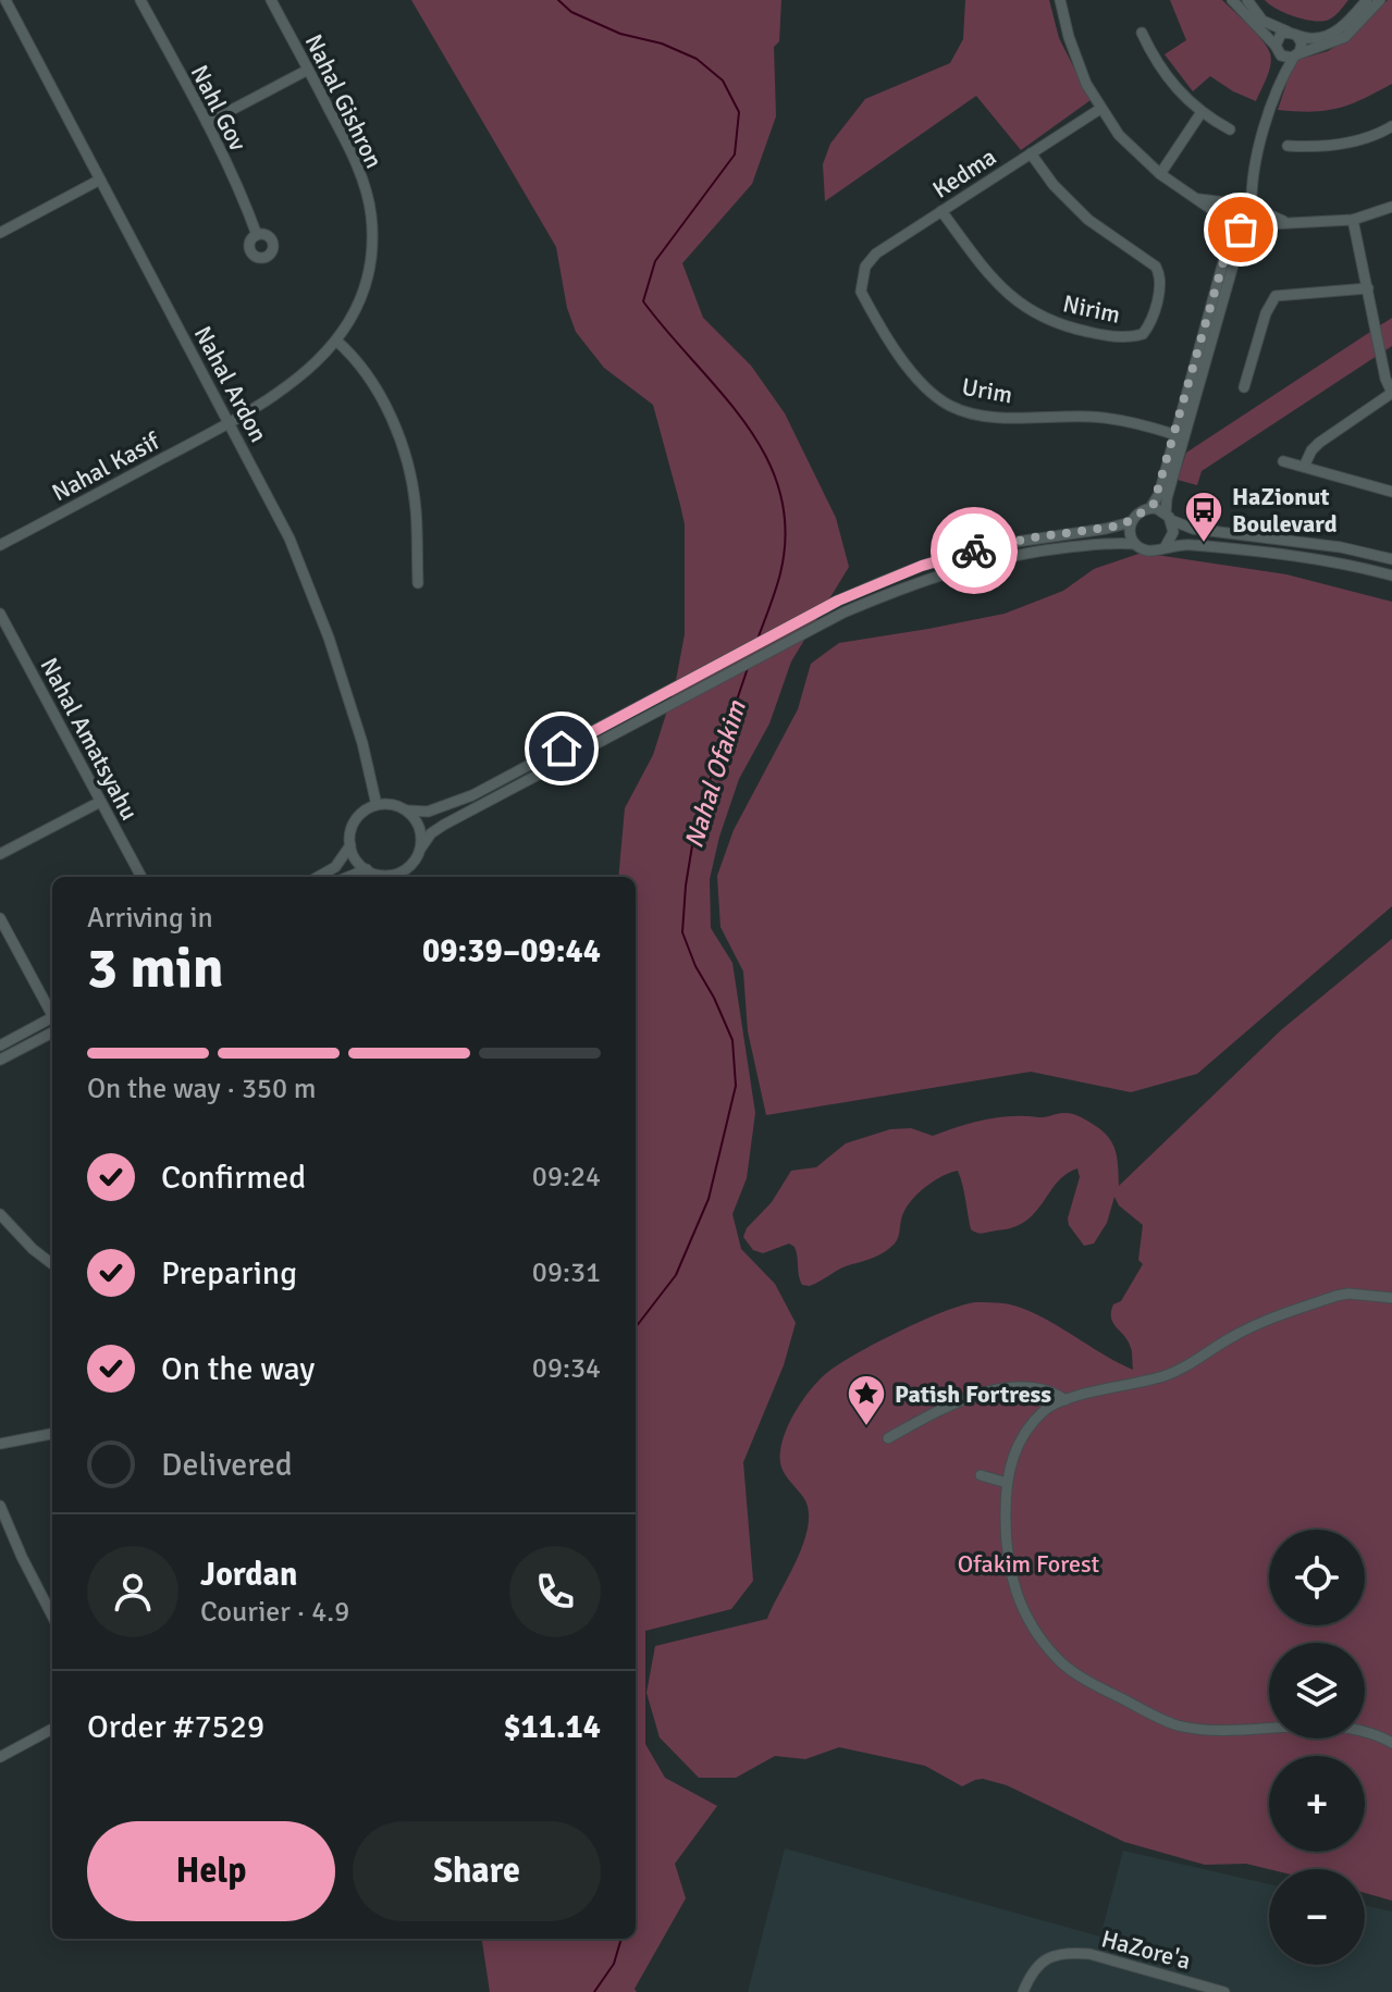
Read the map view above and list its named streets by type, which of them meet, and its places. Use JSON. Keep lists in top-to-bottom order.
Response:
{
  "streets": {
    "street": [
      "Nahal Gishron",
      "Nahl Gov",
      "Kedma",
      "Nirim",
      "Nahal Ardon",
      "Urim",
      "Nahal Kasif",
      "Nahal Amatsyahu",
      "HaZore'a"
    ]
  },
  "crossings": [
    ["Nahal Gishron", "Nahal Ardon"],
    ["Nahal Gishron", "Nahal Kasif"],
    ["Kedma", "Nirim"],
    ["Kedma", "Urim"],
    ["Nahal Ardon", "Nahal Kasif"]
  ],
  "water": ["Nahal Ofakim"],
  "parks": ["Ofakim Forest"],
  "places": {
    "bus stop": ["HaZionut Boulevard"],
    "place": ["Patish Fortress"]
  },
  "page": {
    "heading": ["3 min", "Arriving in", "09:39–09:44"],
    "panel": [
      "Jordan",
      "Courier · 4.9",
      "Order #7529",
      "$11.14"
    ],
    "bar": "On the way · 350 m",
    "list": [
      ["Confirmed", "09:24"],
      ["Preparing", "09:31"],
      ["On the way", "09:34"],
      "Delivered"
    ],
    "map_buttons": ["+", "−"],
    "buttons": ["Help", "Share"]
  }
}
